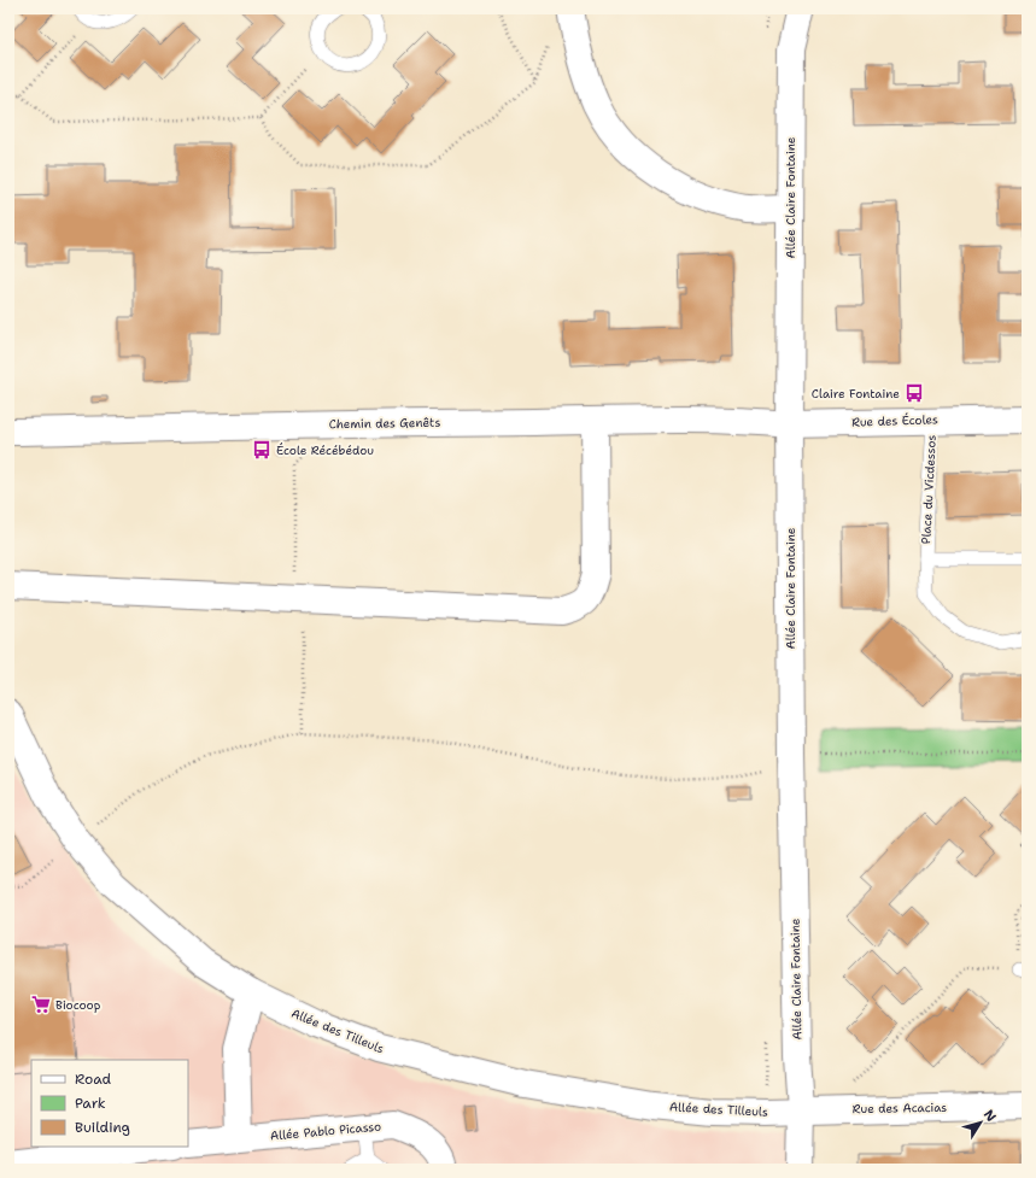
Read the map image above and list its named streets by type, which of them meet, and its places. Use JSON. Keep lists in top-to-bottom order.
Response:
{
  "streets": {
    "street": [
      "Allée Claire Fontaine",
      "Rue des Écoles",
      "Chemin des Genêts",
      "Allée des Tilleuls",
      "Rue des Acacias",
      "Allée Pablo Picasso"
    ],
    "lane": ["Place du Vicdessos"]
  },
  "crossings": [
    ["Allée Claire Fontaine", "Rue des Écoles"],
    ["Allée Claire Fontaine", "Allée des Tilleuls"],
    ["Allée Claire Fontaine", "Rue des Acacias"],
    ["Rue des Écoles", "Chemin des Genêts"],
    ["Rue des Écoles", "Place du Vicdessos"],
    ["Allée des Tilleuls", "Rue des Acacias"]
  ],
  "places": {
    "bus stop": ["Claire Fontaine", "École Récébédou"],
    "supermarket": ["Biocoop"]
  },
  "legend": ["Road", "Park", "Building"],
  "north": "top right"
}
